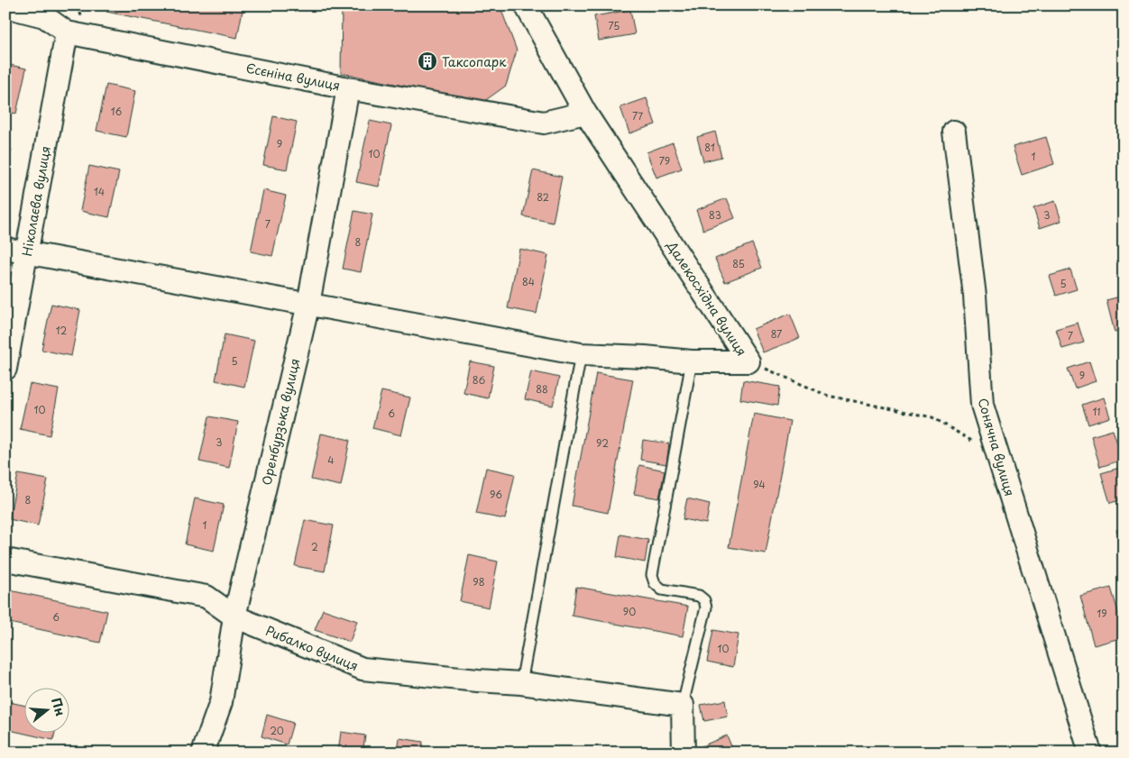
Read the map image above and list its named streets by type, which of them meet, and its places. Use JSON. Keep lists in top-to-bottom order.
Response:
{
  "streets": {
    "street": [
      "Єсєніна вулиця",
      "Ніколаєва вулиця",
      "Далекосхідна вулиця",
      "Оренбурзька вулиця",
      "Сонячна вулиця",
      "Рибалко вулиця"
    ]
  },
  "crossings": [
    ["Єсєніна вулиця", "Ніколаєва вулиця"],
    ["Єсєніна вулиця", "Далекосхідна вулиця"],
    ["Єсєніна вулиця", "Оренбурзька вулиця"],
    ["Далекосхідна вулиця", "Сонячна вулиця"],
    ["Оренбурзька вулиця", "Рибалко вулиця"]
  ],
  "places": {
    "building": ["Таксопарк"]
  },
  "house_numbers": [
    "75",
    "16",
    "77",
    "9",
    "81",
    "10",
    "1",
    "79",
    "14",
    "82",
    "83",
    "3",
    "7",
    "8",
    "85",
    "84",
    "5",
    "12",
    "87",
    "7",
    "5",
    "9",
    "86",
    "88",
    "10",
    "11",
    "6",
    "3",
    "92",
    "4",
    "94",
    "96",
    "8",
    "1",
    "2",
    "98",
    "90",
    "19",
    "6",
    "10",
    "20"
  ],
  "north": "right"
}
